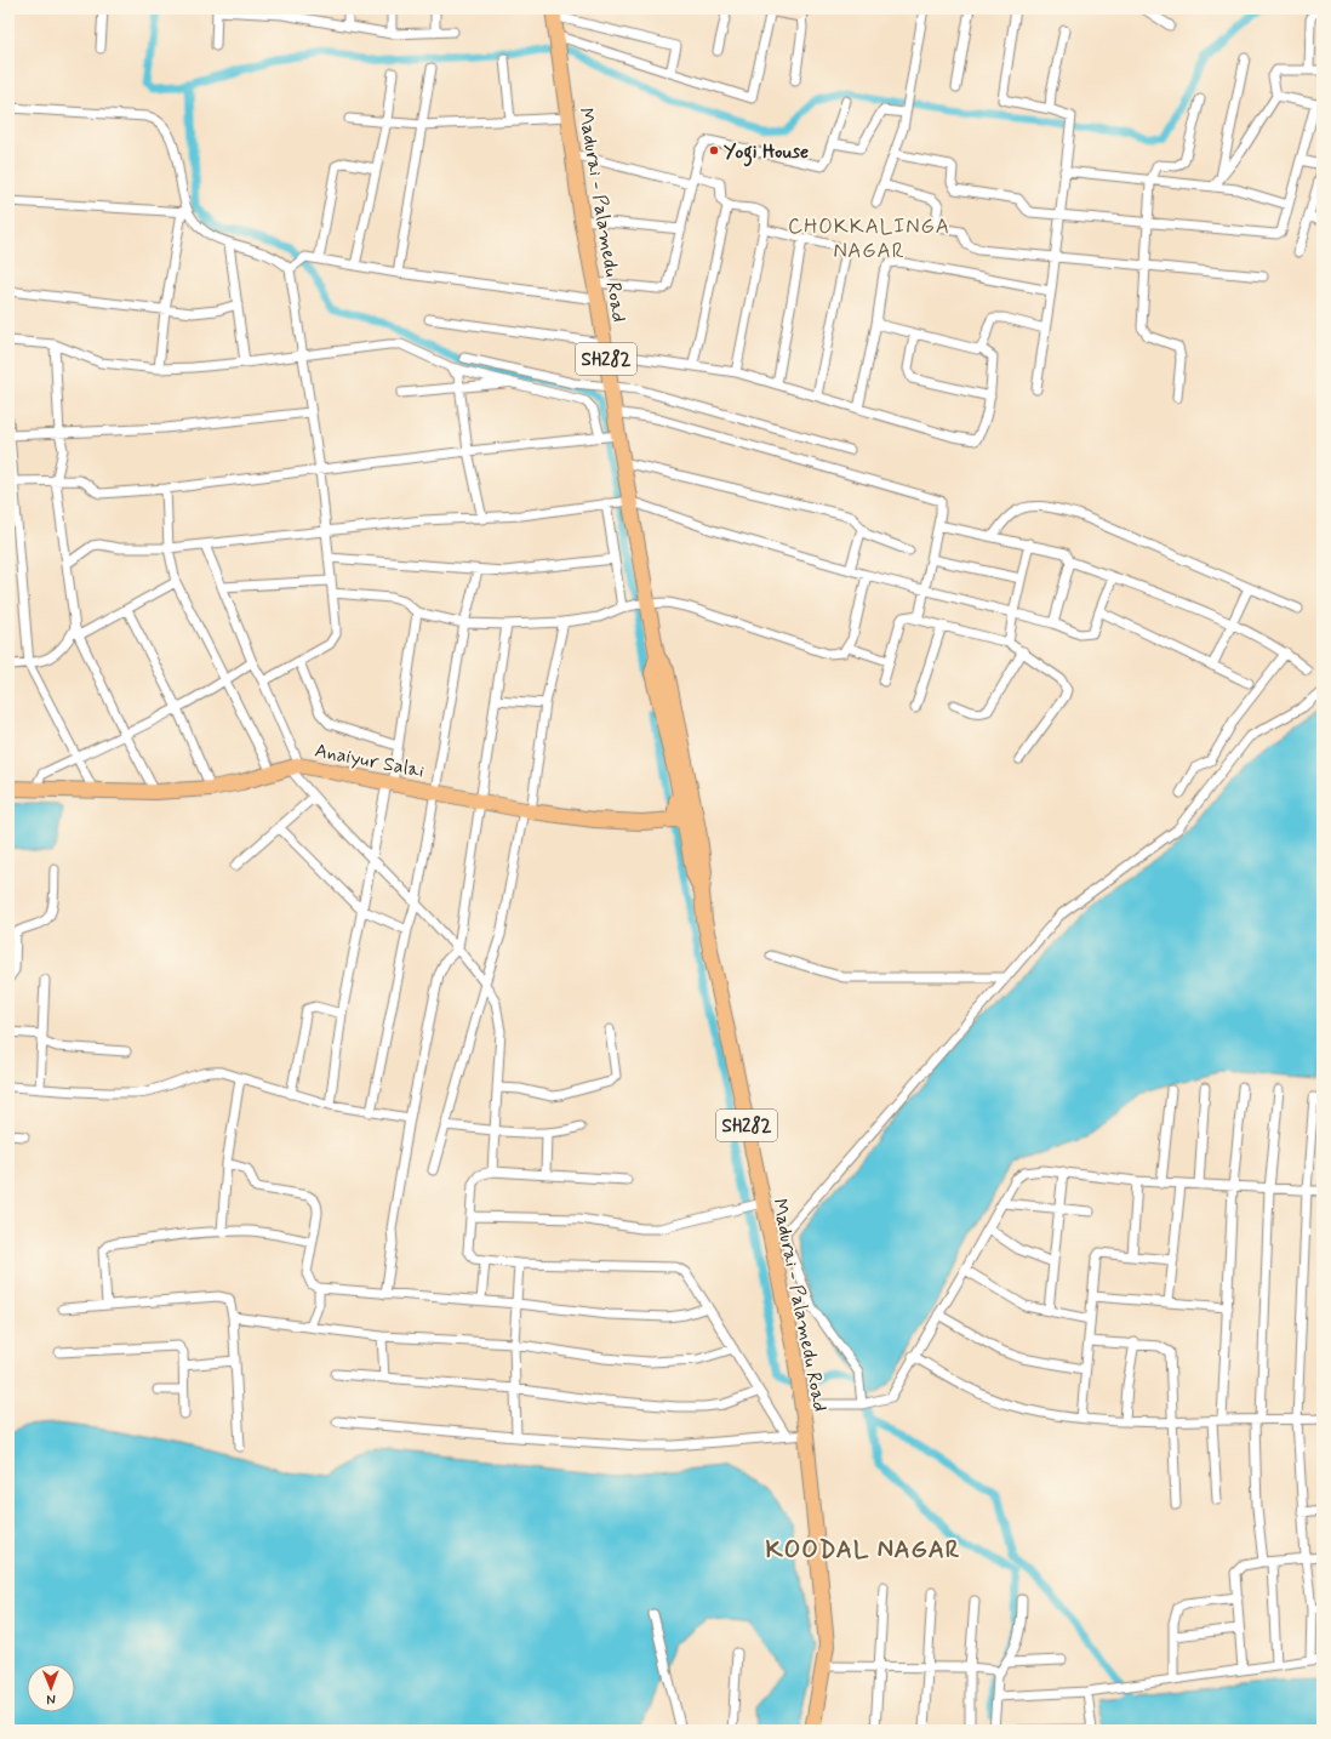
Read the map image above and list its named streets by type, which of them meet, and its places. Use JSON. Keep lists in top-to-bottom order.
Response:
{
  "streets": {
    "main road": ["Madurai - Palamedu Road", "SH282", "Anaiyur Salai"]
  },
  "crossings": [
    ["Madurai - Palamedu Road", "Anaiyur Salai"]
  ],
  "districts": ["CHOKKALINGA NAGAR", "KOODAL NAGAR"],
  "places": ["Yogi House"],
  "north": "bottom"
}
